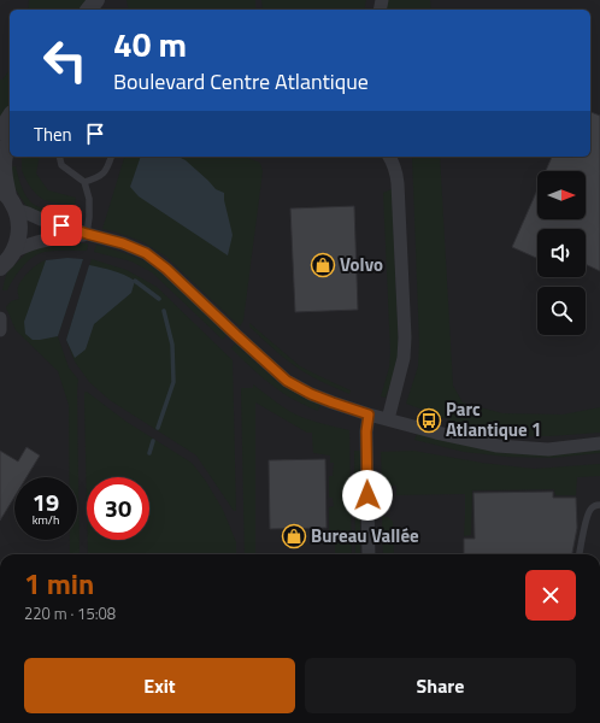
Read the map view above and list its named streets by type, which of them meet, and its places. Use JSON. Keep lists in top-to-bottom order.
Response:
{
  "places": {
    "shop": ["Volvo", "Bureau Vallée"],
    "bus stop": ["Parc Atlantique 1"]
  },
  "north": "right",
  "page": {
    "turn": ["40 m", "Boulevard Centre Atlantique"],
    "then": "Then",
    "speed": "19 km/h",
    "limit": "30",
    "heading": ["1 min", "220 m · 15:08"],
    "buttons": ["Exit", "Share"]
  }
}
